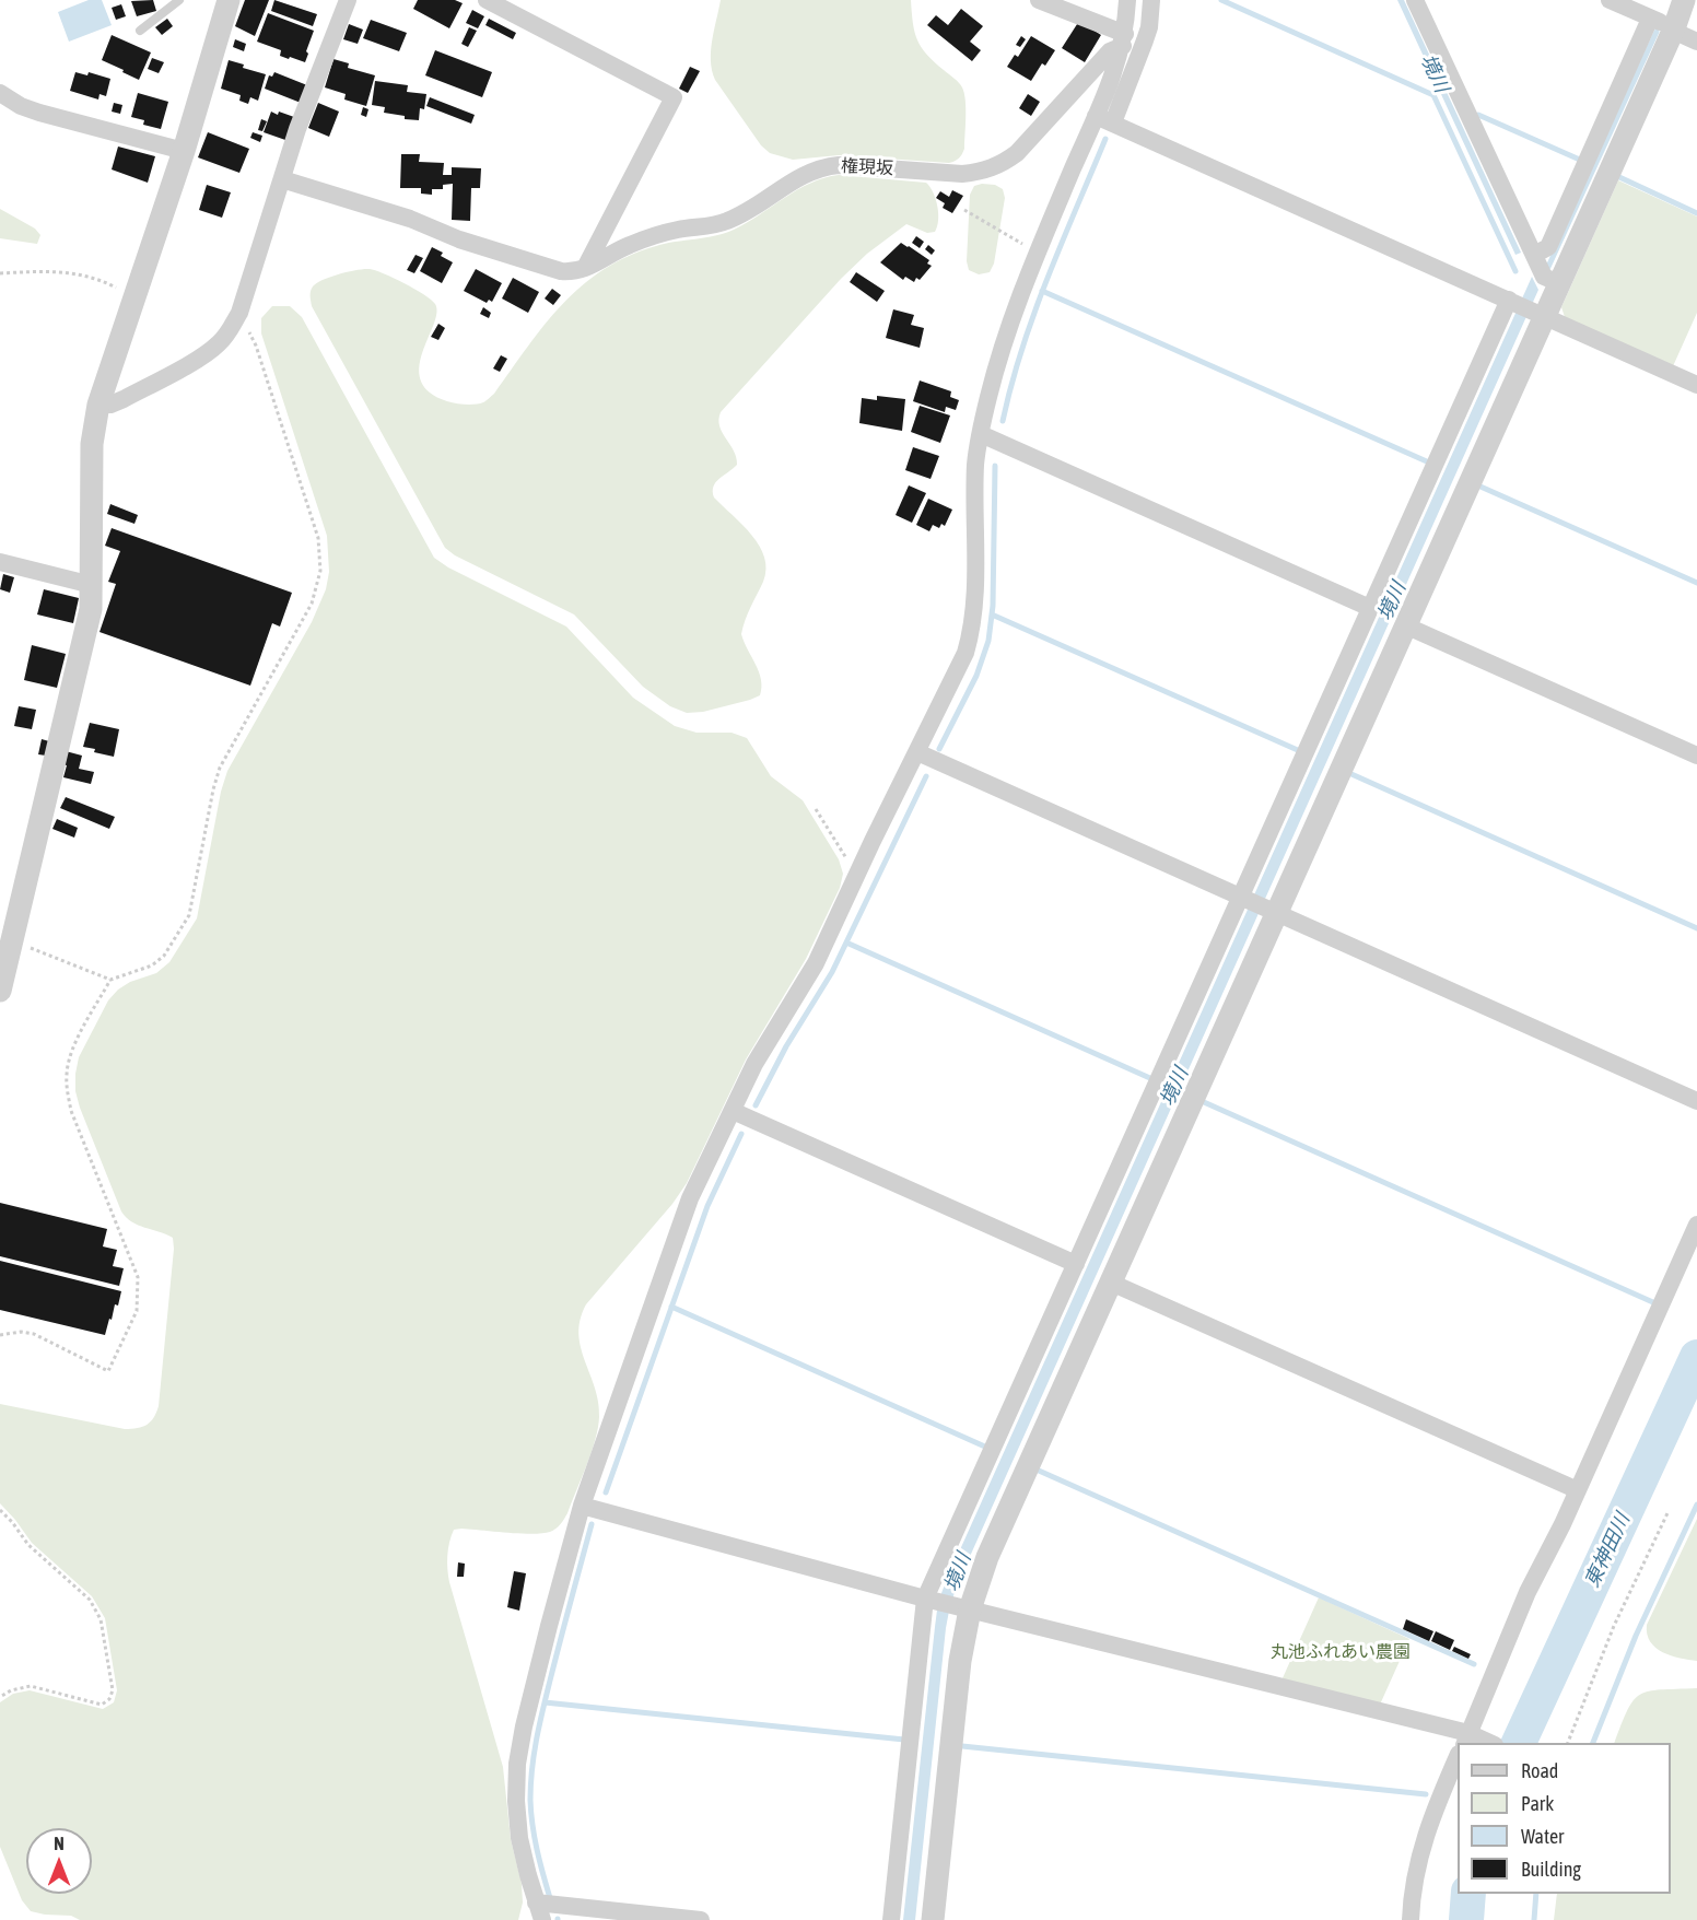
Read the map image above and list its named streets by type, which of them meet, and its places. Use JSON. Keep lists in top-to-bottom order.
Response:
{
  "streets": {
    "street": ["権現坂"]
  },
  "water": ["境川", "東神田川"],
  "parks": ["丸池ふれあい農園"],
  "legend": [
    "Road",
    "Park",
    "Water",
    "Building"
  ],
  "north": "top"
}
